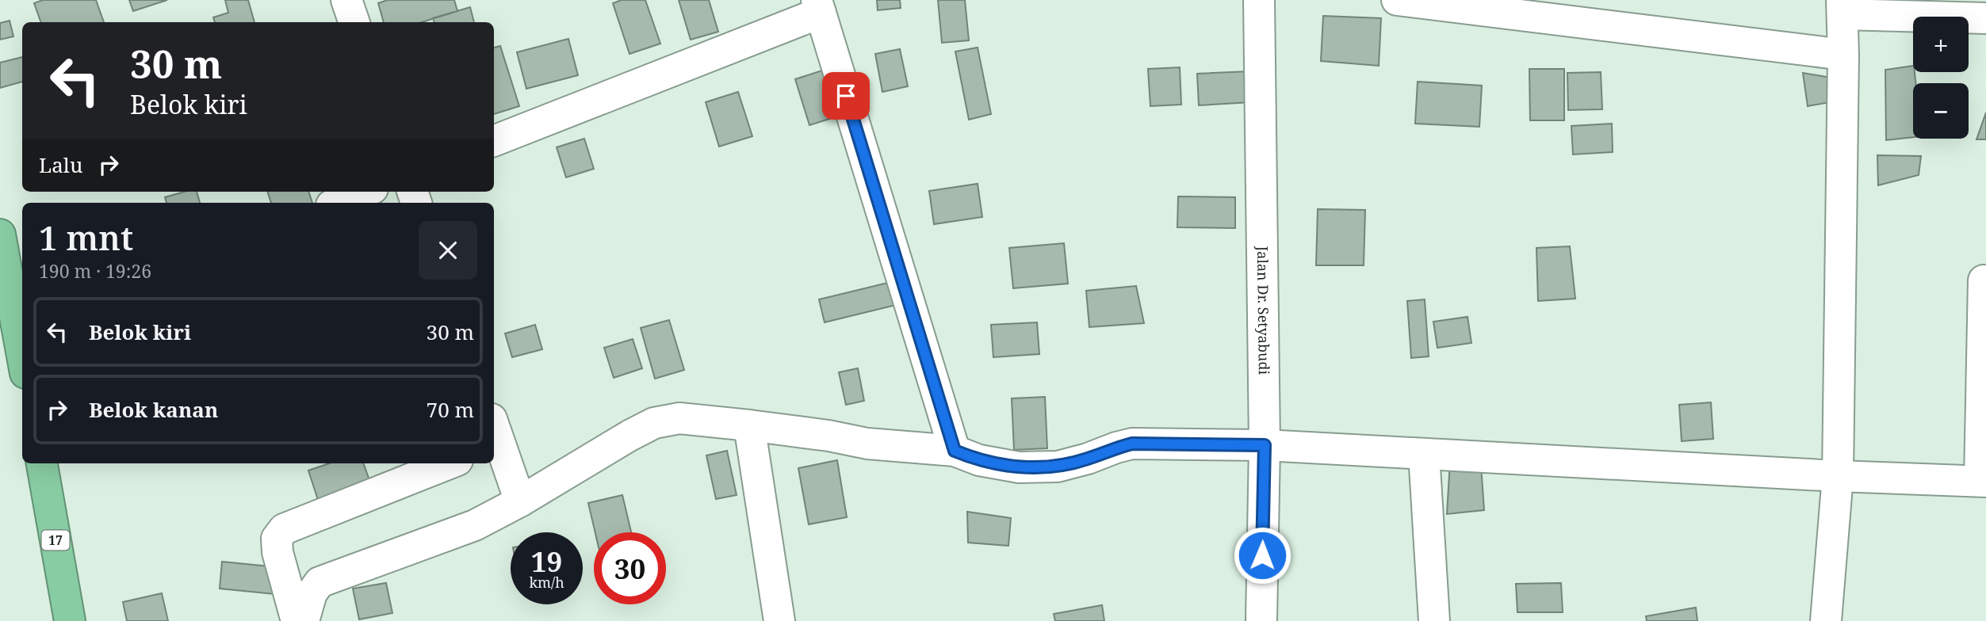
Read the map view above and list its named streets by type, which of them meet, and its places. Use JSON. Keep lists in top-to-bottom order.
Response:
{
  "streets": {
    "highway": ["17"],
    "street": ["Jalan Dr. Setyabudi"]
  },
  "page": {
    "map_buttons": ["+", "−"],
    "turn": ["30 m", "Belok kiri"],
    "then": "Lalu",
    "heading": ["1 mnt", "190 m · 19:26"],
    "list": [
      {
        "name": "Belok kiri",
        "value": "30 m"
      },
      {
        "name": "Belok kanan",
        "value": "70 m"
      }
    ],
    "speed": "19 km/h",
    "limit": "30"
  }
}
